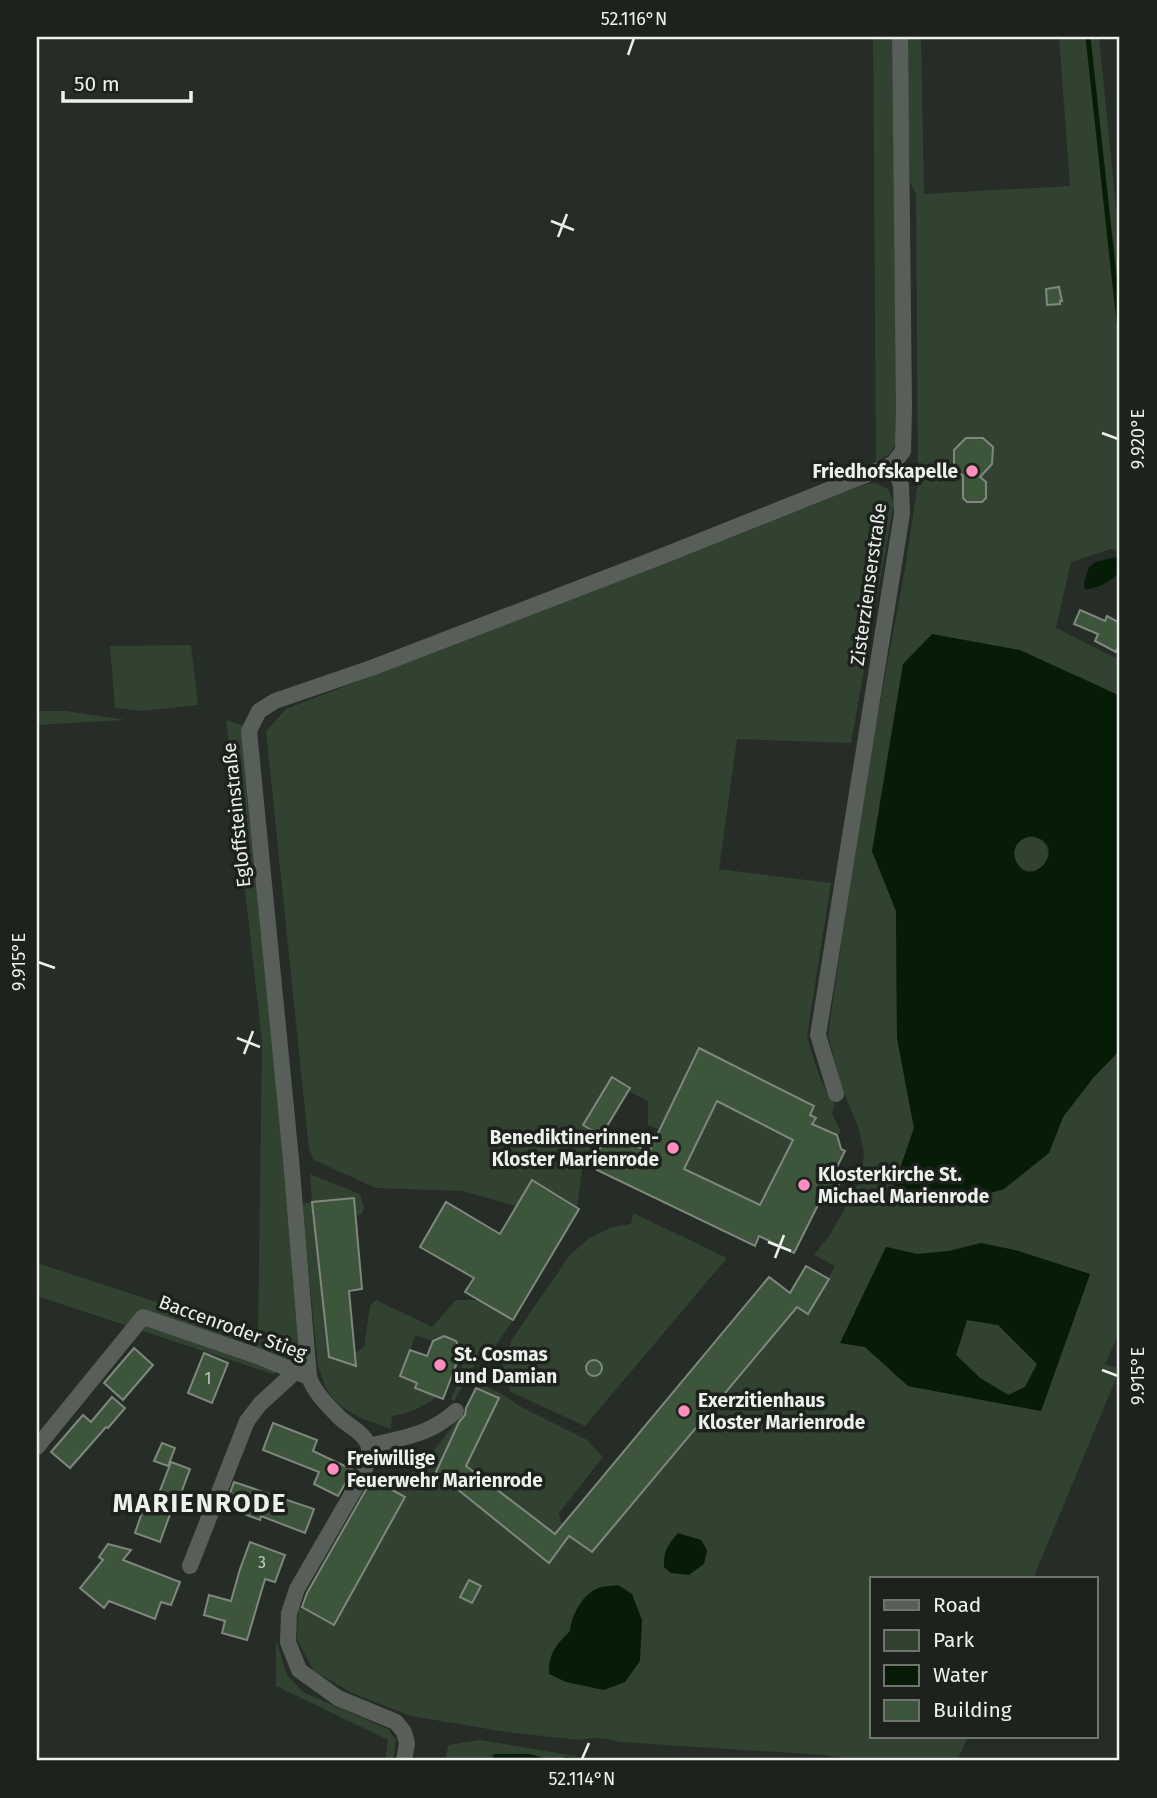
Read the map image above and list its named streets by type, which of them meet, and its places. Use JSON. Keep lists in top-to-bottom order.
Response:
{
  "streets": {
    "street": ["Zisterzienserstraße", "Egloffsteinstraße", "Baccenroder Stieg"]
  },
  "crossings": [
    ["Zisterzienserstraße", "Egloffsteinstraße"],
    ["Egloffsteinstraße", "Baccenroder Stieg"]
  ],
  "districts": ["MARIENRODE"],
  "places": [
    "Friedhofskapelle",
    "Benediktinerinnen- Kloster Marienrode",
    "Klosterkirche St. Michael Marienrode",
    "St. Cosmas und Damian",
    "Exerzitienhaus Kloster Marienrode",
    "Freiwillige Feuerwehr Marienrode"
  ],
  "house_numbers": ["1", "3"],
  "legend": [
    "Road",
    "Park",
    "Water",
    "Building"
  ],
  "scale_bar": "50 m",
  "coordinates": [
    "52.116°N",
    "9.920°E",
    "9.915°E",
    "52.114°N"
  ]
}
